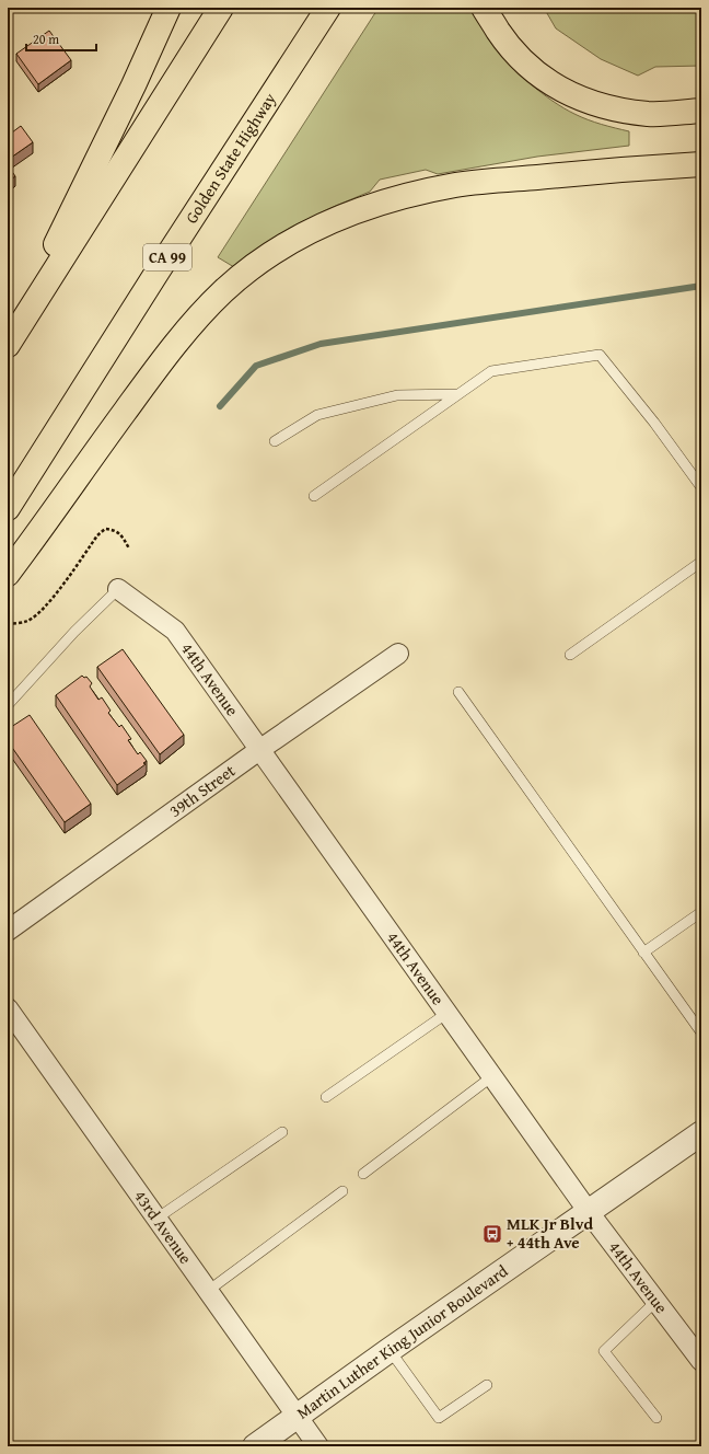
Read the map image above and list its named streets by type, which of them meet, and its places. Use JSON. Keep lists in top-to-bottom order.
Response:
{
  "streets": {
    "highway": ["Golden State Highway", "CA 99"],
    "street": [
      "44th Avenue",
      "39th Street",
      "43rd Avenue",
      "Martin Luther King Junior Boulevard"
    ]
  },
  "crossings": [
    ["44th Avenue", "39th Street"],
    ["44th Avenue", "Martin Luther King Junior Boulevard"],
    ["43rd Avenue", "Martin Luther King Junior Boulevard"]
  ],
  "places": {
    "bus stop": ["MLK Jr Blvd + 44th Ave"]
  },
  "scale_bar": "20 m"
}
